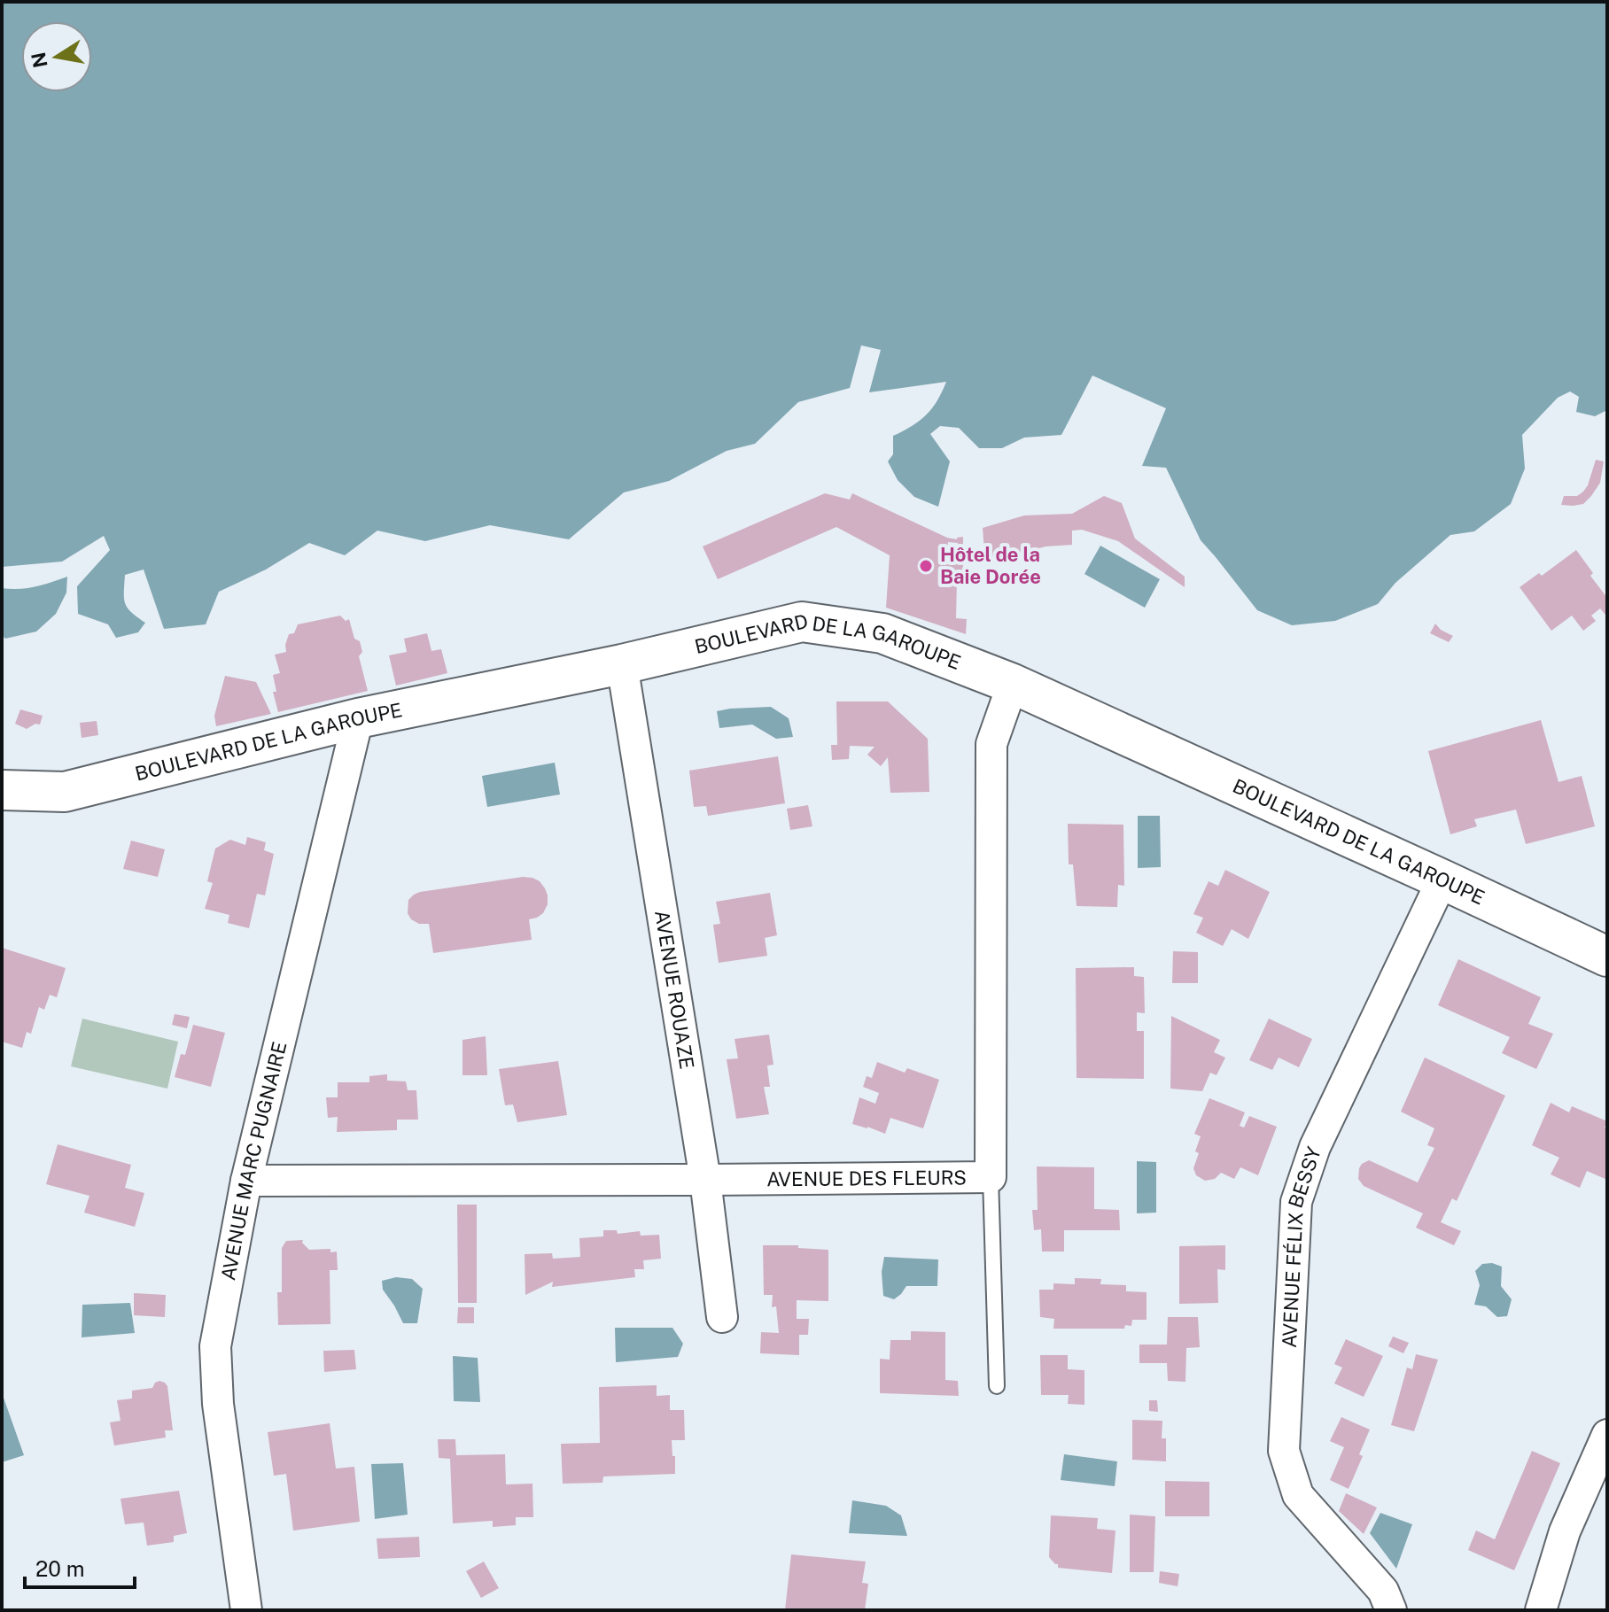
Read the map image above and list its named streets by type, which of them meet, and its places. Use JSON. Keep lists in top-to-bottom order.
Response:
{
  "streets": {
    "street": [
      "BOULEVARD DE LA GAROUPE",
      "AVENUE ROUAZE",
      "AVENUE MARC PUGNAIRE",
      "AVENUE DES FLEURS",
      "AVENUE FÉLIX BESSY"
    ]
  },
  "crossings": [
    ["BOULEVARD DE LA GAROUPE", "AVENUE ROUAZE"],
    ["BOULEVARD DE LA GAROUPE", "AVENUE MARC PUGNAIRE"],
    ["BOULEVARD DE LA GAROUPE", "AVENUE DES FLEURS"],
    ["BOULEVARD DE LA GAROUPE", "AVENUE FÉLIX BESSY"],
    ["AVENUE ROUAZE", "AVENUE DES FLEURS"],
    ["AVENUE MARC PUGNAIRE", "AVENUE DES FLEURS"]
  ],
  "places": ["Hôtel de la Baie Dorée"],
  "scale_bar": "20 m",
  "north": "left"
}
